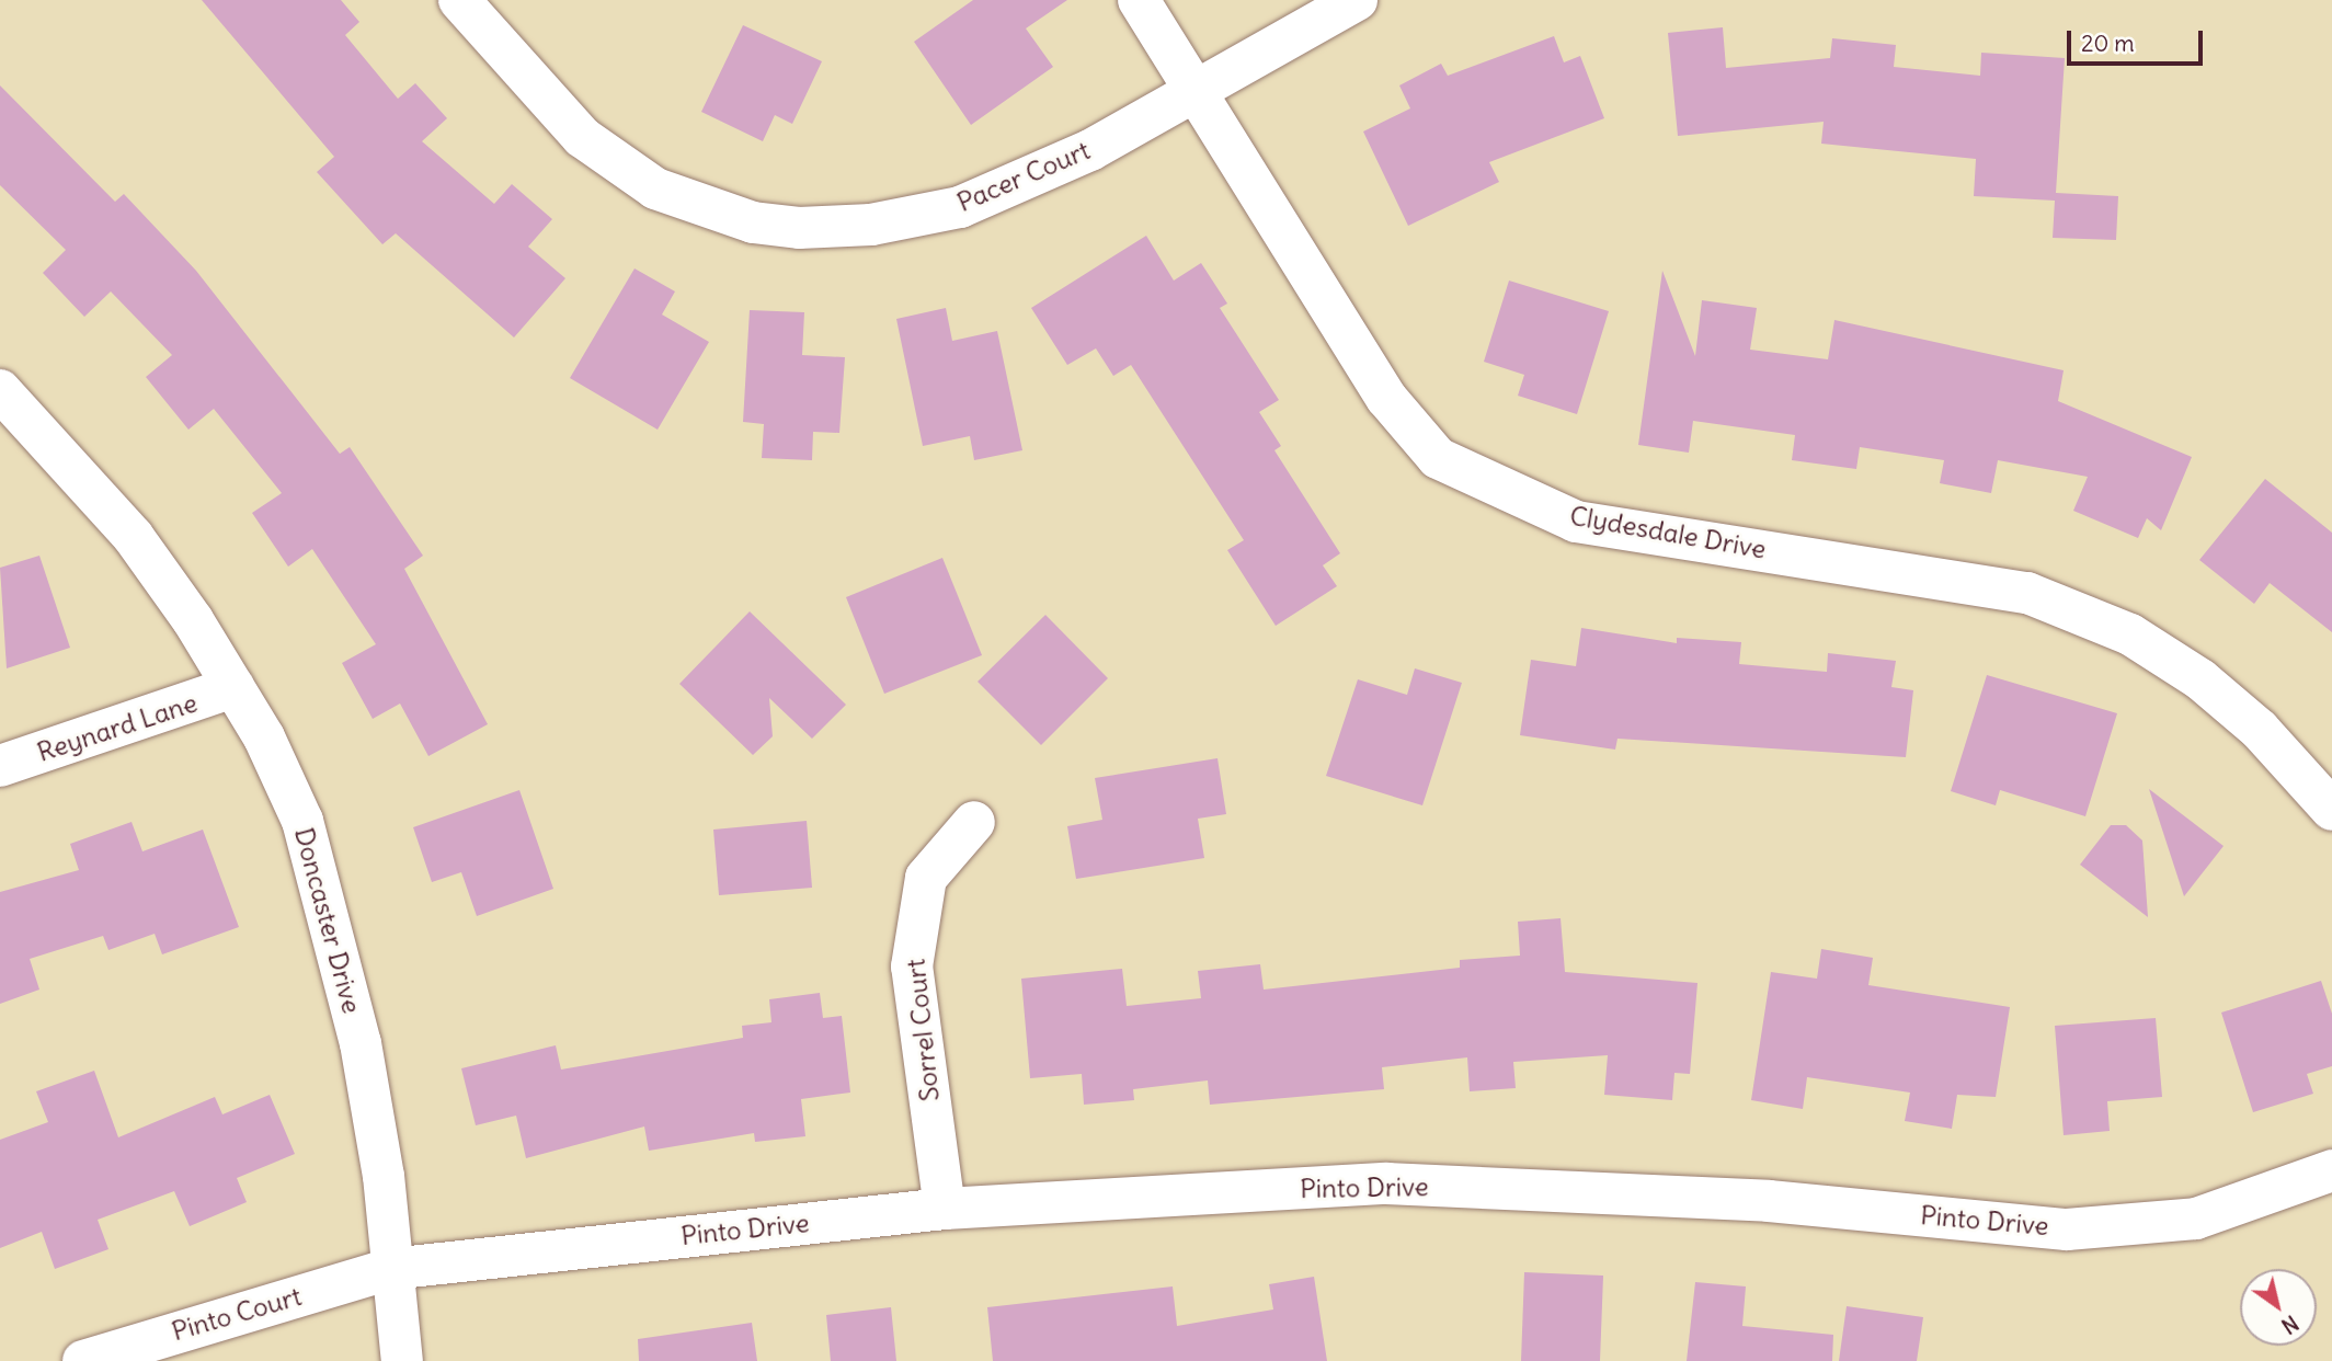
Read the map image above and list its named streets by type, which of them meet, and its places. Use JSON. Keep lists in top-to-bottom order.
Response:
{
  "streets": {
    "street": [
      "Pacer Court",
      "Clydesdale Drive",
      "Reynard Lane",
      "Doncaster Drive",
      "Sorrel Court",
      "Pinto Drive",
      "Pinto Court"
    ]
  },
  "crossings": [
    ["Pacer Court", "Clydesdale Drive"],
    ["Reynard Lane", "Doncaster Drive"],
    ["Doncaster Drive", "Pinto Drive"],
    ["Doncaster Drive", "Pinto Court"],
    ["Sorrel Court", "Pinto Drive"],
    ["Pinto Drive", "Pinto Court"]
  ],
  "scale_bar": "20 m",
  "north": "bottom right"
}
